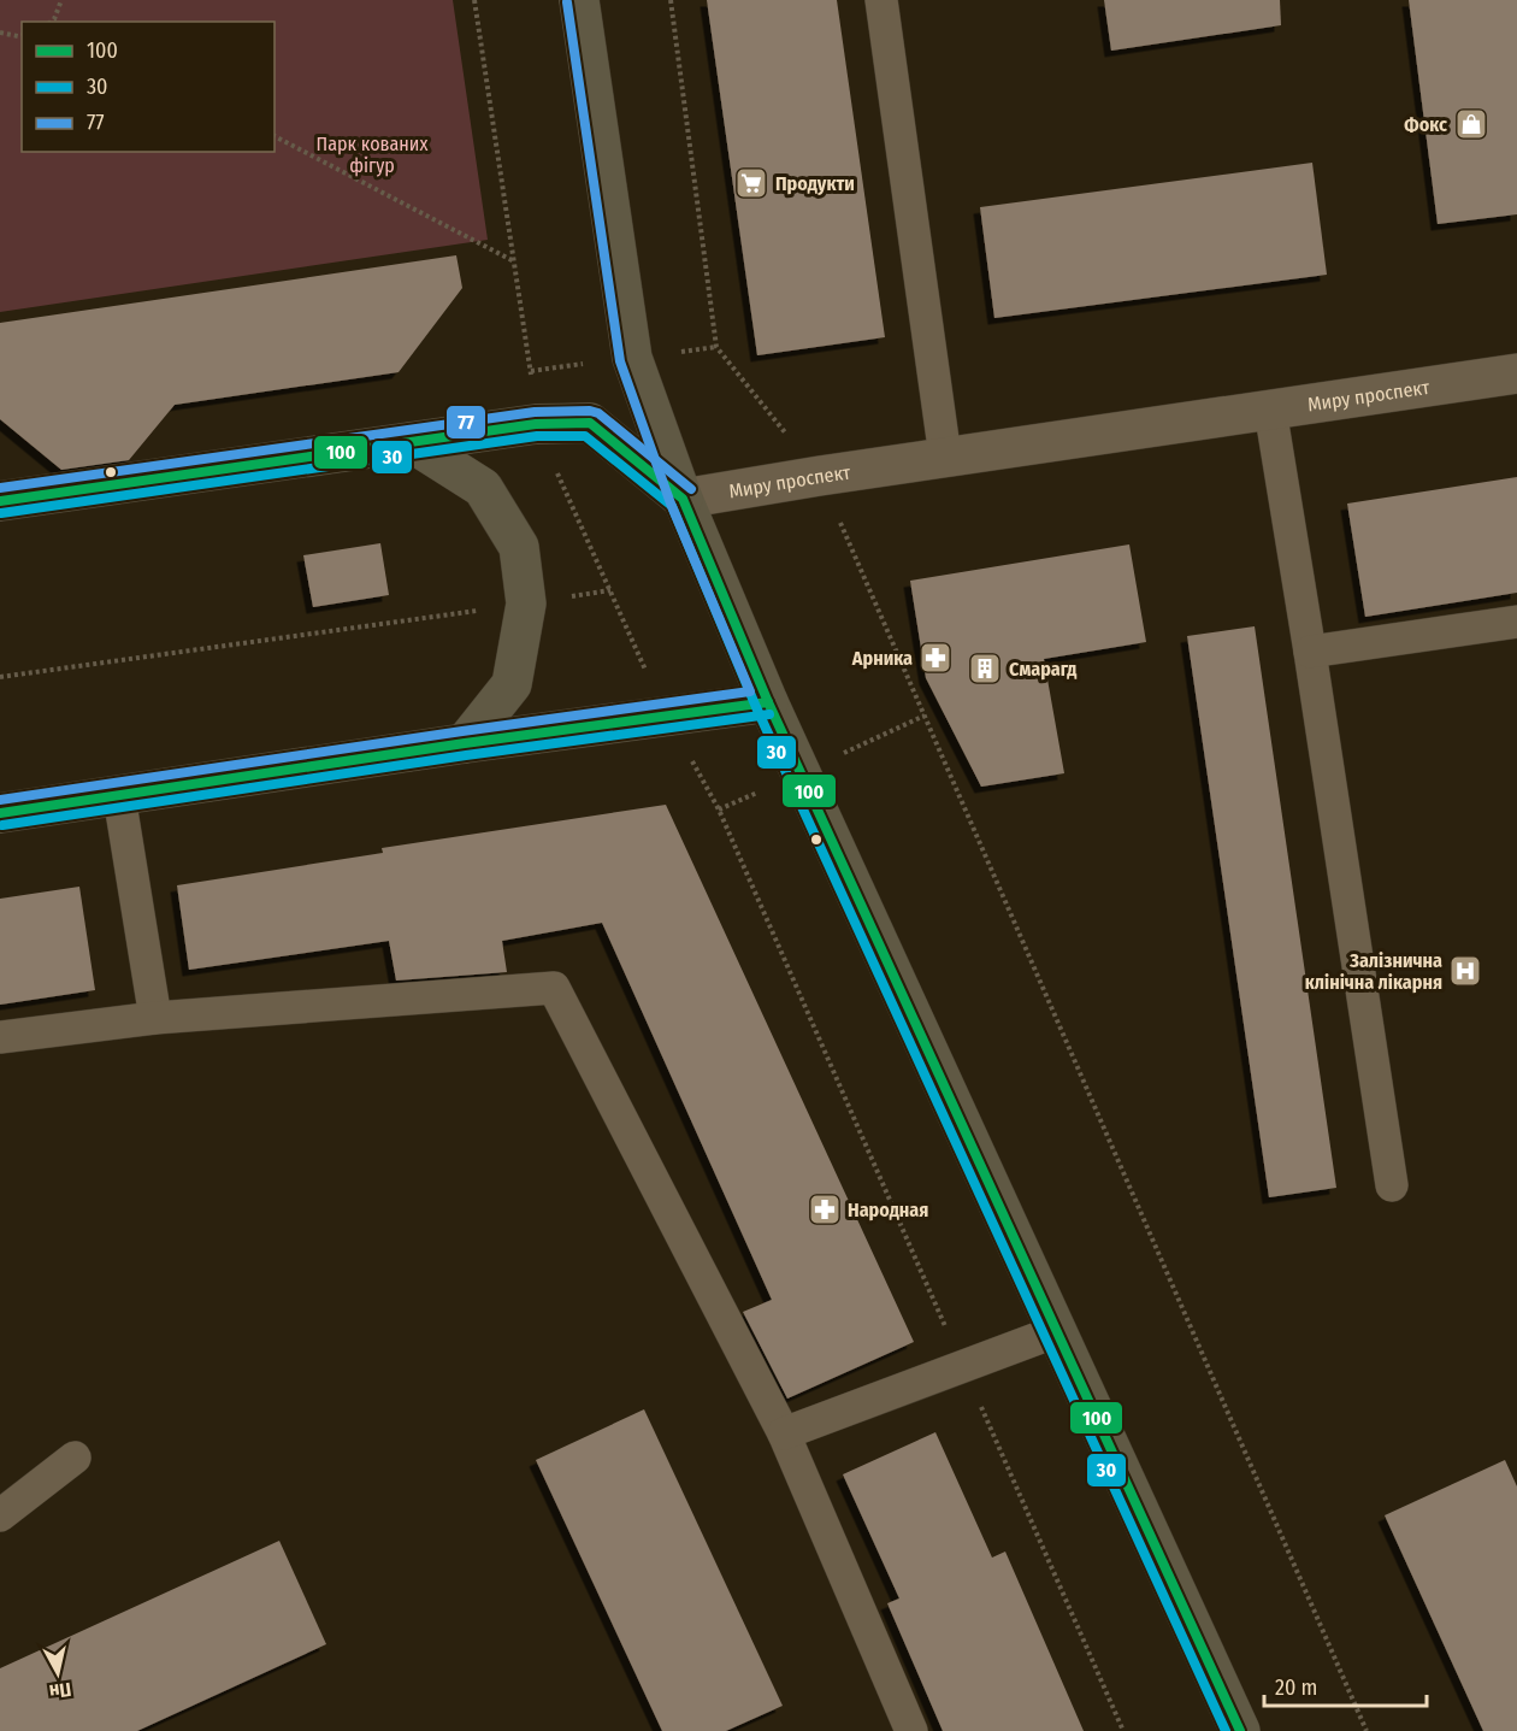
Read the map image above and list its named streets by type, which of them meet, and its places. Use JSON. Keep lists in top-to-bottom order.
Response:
{
  "streets": {
    "street": ["Миру проспект"]
  },
  "parks": ["Парк кованих фігур"],
  "places": {
    "shop": ["Фокс"],
    "supermarket": ["Продукти"],
    "pharmacy": ["Арника", "Народная"],
    "building": ["Смарагд"],
    "hospital": ["Залізнична клінічна лікарня"]
  },
  "lines": ["transit line 77", "transit line 100", "transit line 30"],
  "legend": ["100", "30", "77"],
  "scale_bar": "20 m",
  "north": "bottom"
}
